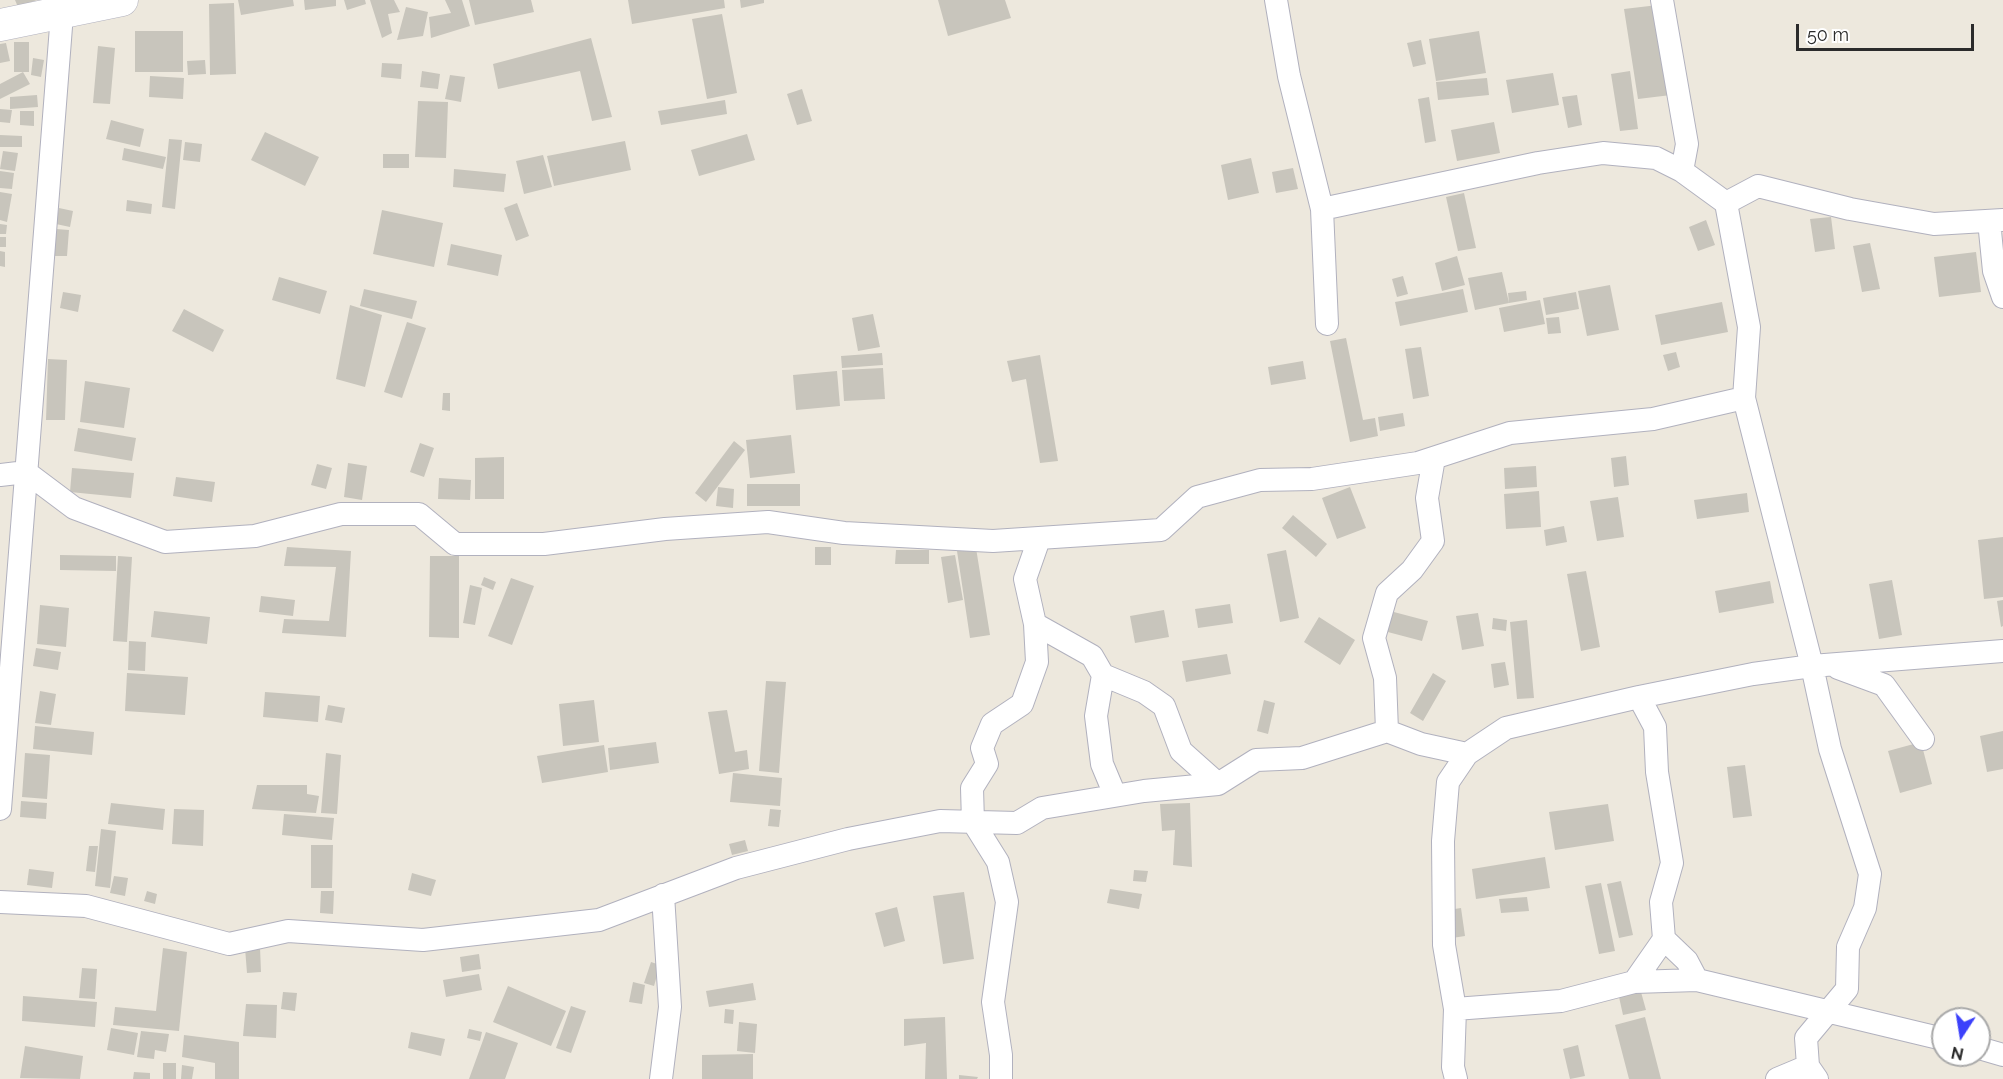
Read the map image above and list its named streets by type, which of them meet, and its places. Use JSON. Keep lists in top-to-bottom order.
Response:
{
  "scale_bar": "50 m",
  "north": "bottom"
}
